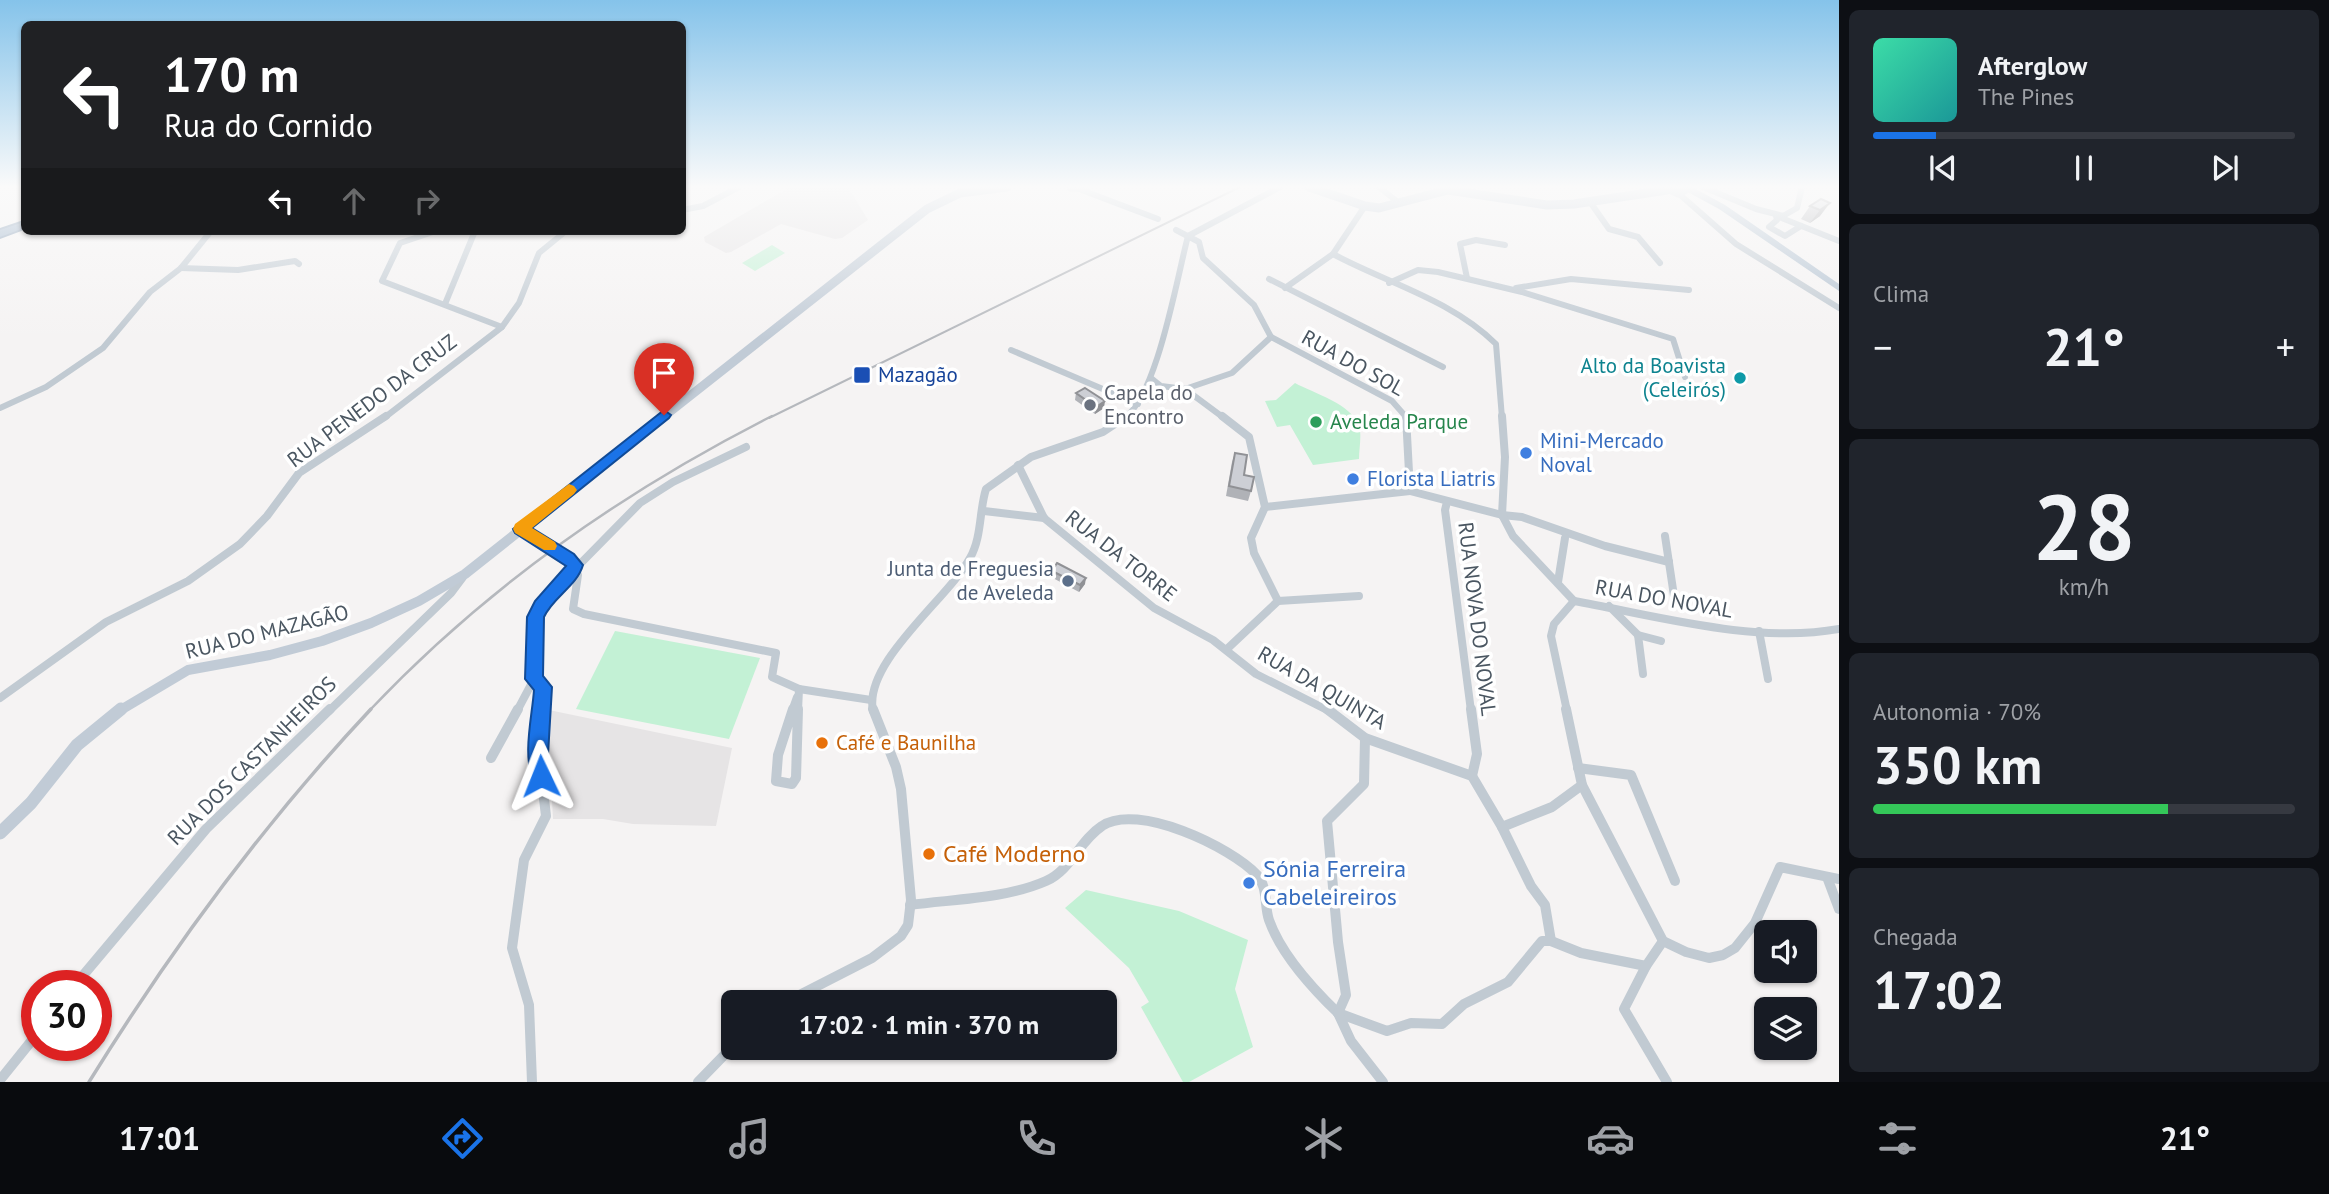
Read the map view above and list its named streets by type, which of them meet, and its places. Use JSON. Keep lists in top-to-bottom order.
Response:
{
  "streets": {
    "street": [
      "RUA DO SOL",
      "RUA PENEDO DA CRUZ",
      "RUA DA TORRE",
      "RUA DO NOVAL",
      "RUA NOVA DO NOVAL",
      "RUA DO MAZAGÃO",
      "RUA DA QUINTA",
      "RUA DOS CASTANHEIROS"
    ]
  },
  "crossings": [
    ["RUA DA TORRE", "RUA DA QUINTA"],
    ["RUA NOVA DO NOVAL", "RUA DA QUINTA"],
    ["RUA DO MAZAGÃO", "RUA DOS CASTANHEIROS"]
  ],
  "places": {
    "transit": ["Mazagão"],
    "other": [
      "Alto da Boavista (Celeirós)",
      "Capela do Encontro",
      "Aveleda Parque",
      "Mini-Mercado Noval",
      "Florista Liatris",
      "Junta de Freguesia de Aveleda",
      "Café e Baunilha",
      "Café Moderno",
      "Sónia Ferreira Cabeleireiros"
    ]
  },
  "page": {
    "turn": ["170 m", "Rua do Cornido"],
    "song": ["Afterglow", "The Pines"],
    "tile": [
      "Clima",
      ["28", "km/h"],
      ["Autonomia · 70%", "350 km"],
      ["Chegada", "17:02"]
    ],
    "heat": ["−", "21°", "+"],
    "limit": "30",
    "trip": "17:02 · 1 min · 370 m",
    "tabs": ["17:01", "21°"]
  }
}
